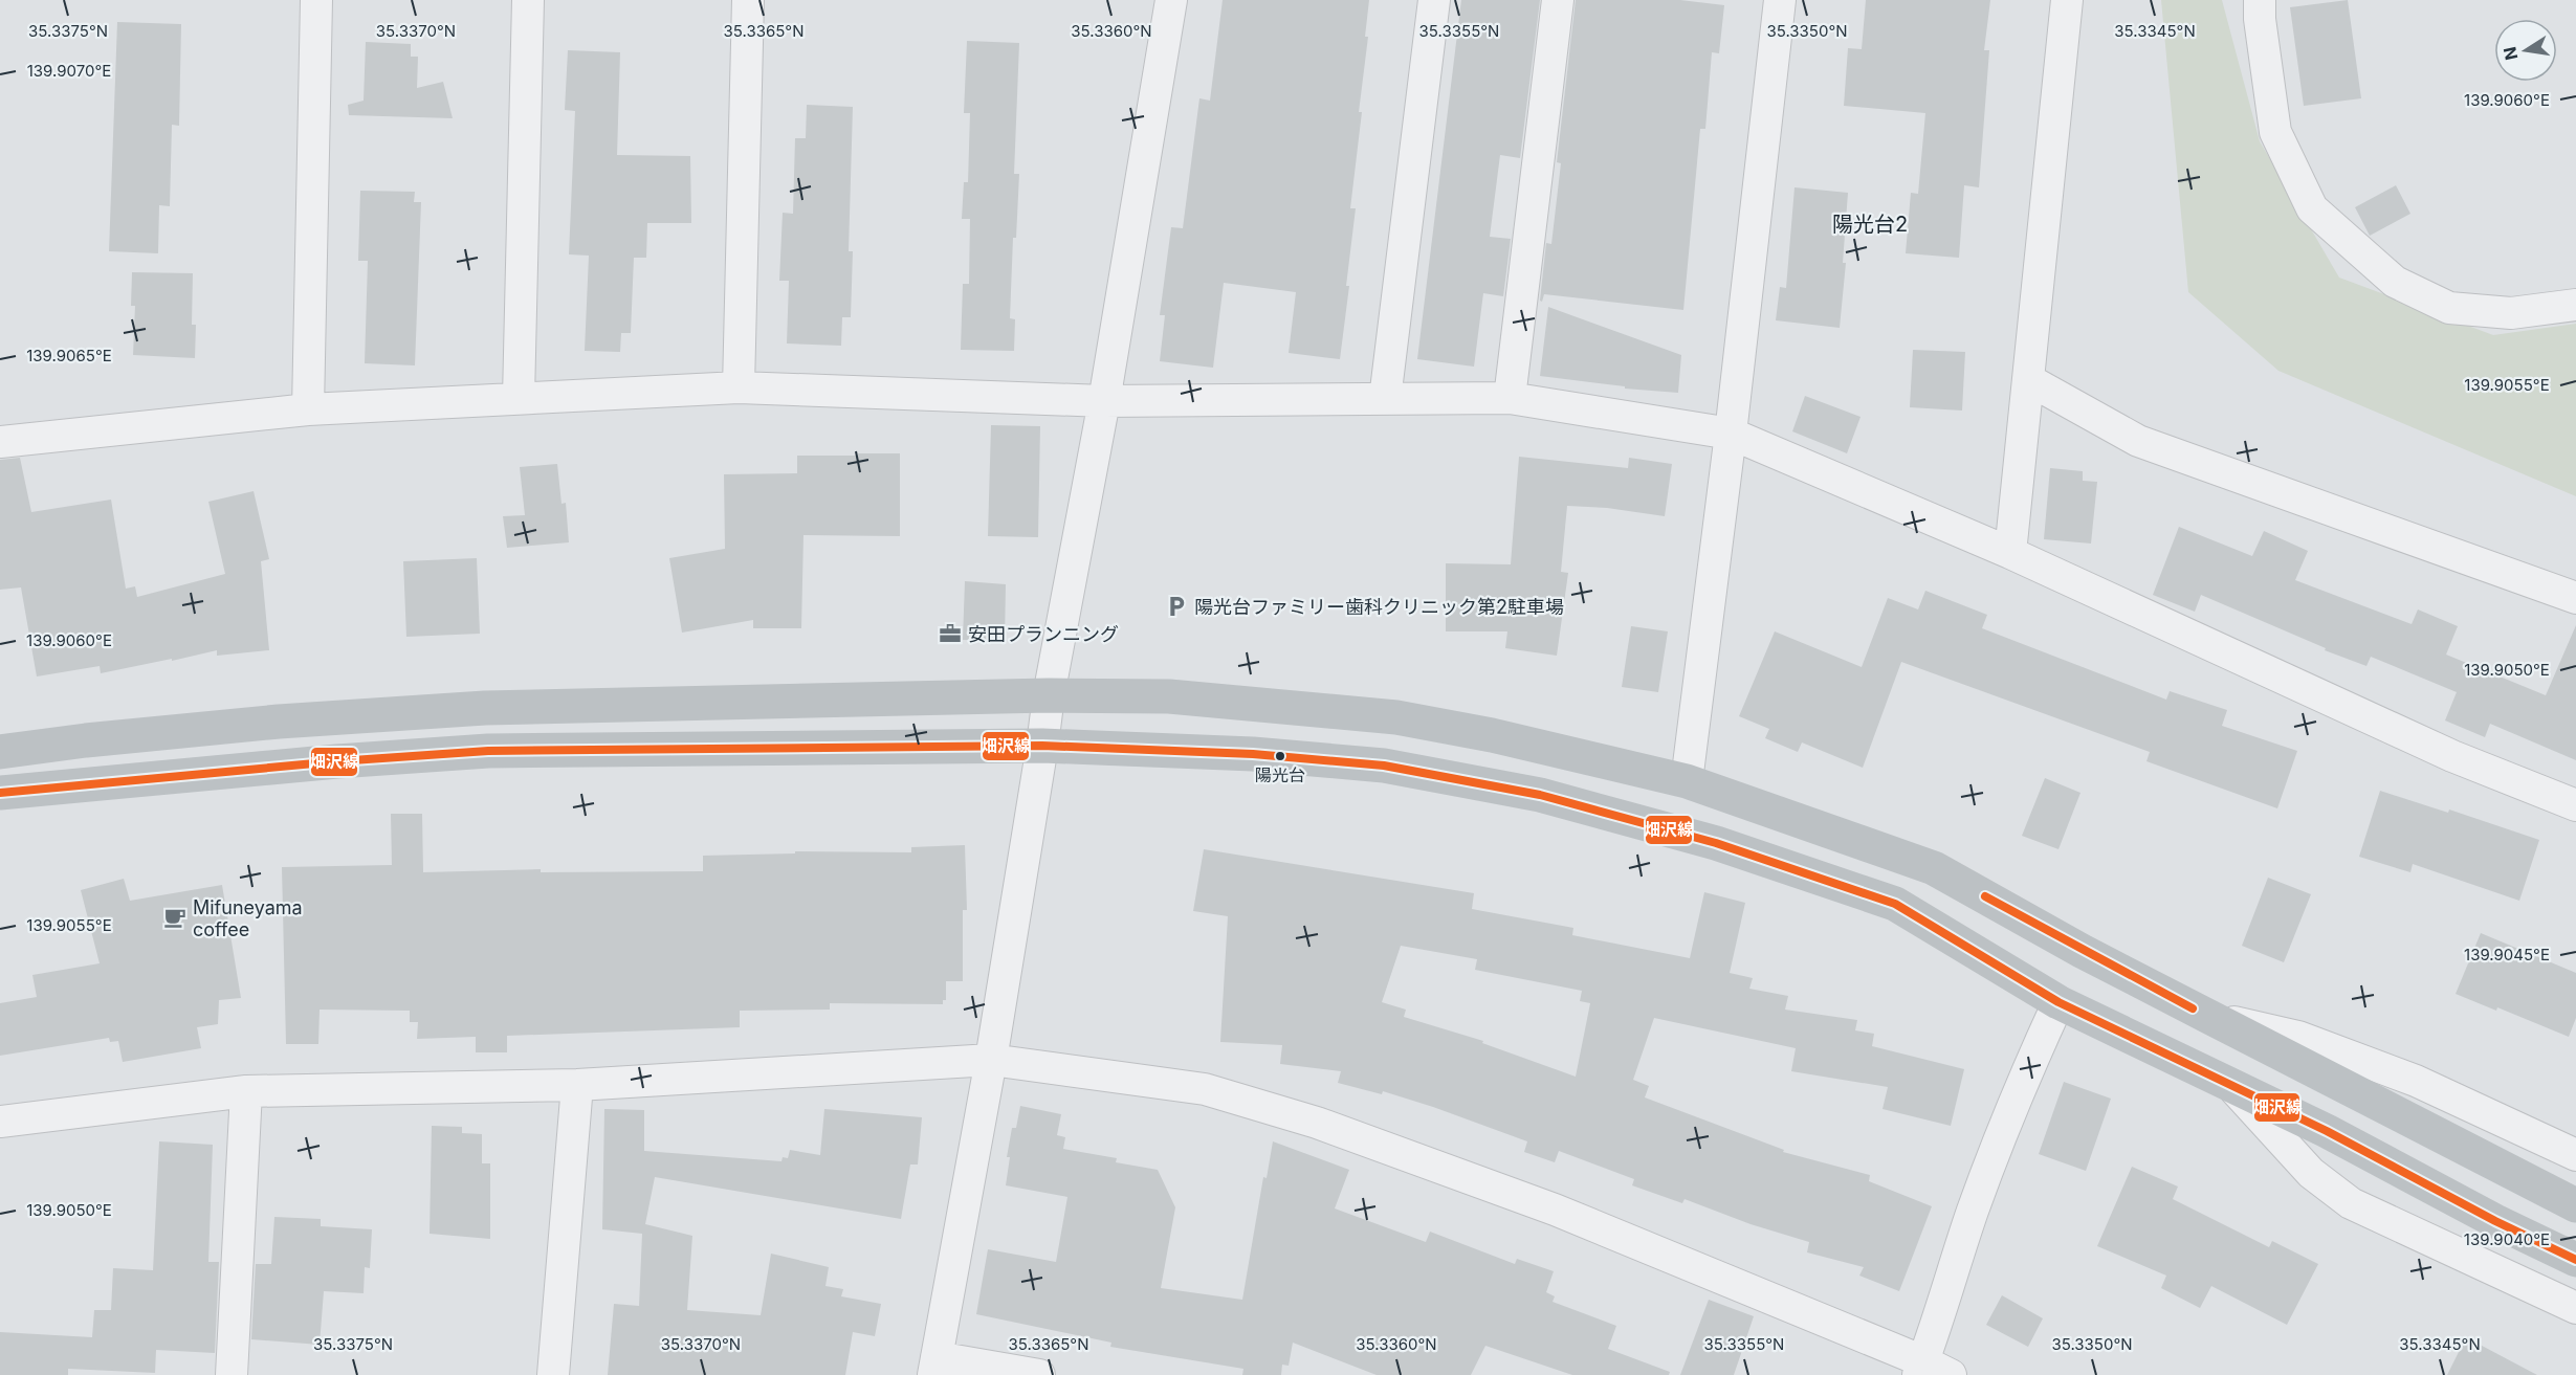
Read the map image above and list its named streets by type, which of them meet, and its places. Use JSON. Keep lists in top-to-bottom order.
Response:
{
  "districts": ["陽光台2"],
  "places": {
    "parking": ["陽光台ファミリー歯科クリニック第2駐車場"],
    "office": ["安田プランニング"],
    "other": ["陽光台"],
    "cafe": ["Mifuneyama coffee"]
  },
  "lines": ["transit line 畑沢線"],
  "north": "left",
  "coordinates": [
    "35.3375°N",
    "35.3370°N",
    "35.3365°N",
    "35.3360°N",
    "35.3355°N",
    "35.3350°N",
    "35.3345°N",
    "139.9070°E",
    "139.9060°E",
    "139.9065°E",
    "139.9055°E",
    "139.9050°E",
    "139.9045°E",
    "139.9040°E"
  ]
}
